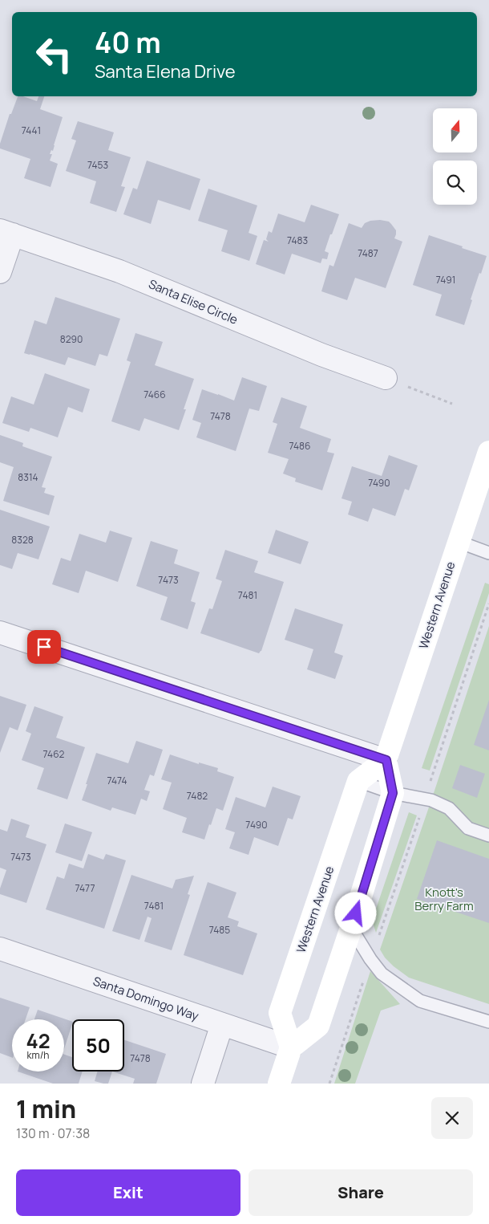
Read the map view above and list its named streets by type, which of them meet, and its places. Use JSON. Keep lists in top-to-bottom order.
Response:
{
  "streets": {
    "main road": ["Western Avenue"],
    "street": ["Santa Elise Circle", "Santa Domingo Way"]
  },
  "crossings": [
    ["Western Avenue", "Santa Domingo Way"]
  ],
  "parks": ["Knott's Berry Farm"],
  "house_numbers": [
    "7441",
    "7453",
    "7483",
    "7487",
    "7491",
    "8290",
    "7466",
    "7478",
    "7486",
    "8314",
    "7490",
    "8328",
    "7473",
    "7481",
    "7462",
    "7474",
    "7482",
    "7490",
    "7473",
    "7477",
    "7481",
    "7485",
    "7478"
  ],
  "north": "top",
  "page": {
    "turn": ["40 m", "Santa Elena Drive"],
    "speed": "42 km/h",
    "limit": "50",
    "heading": ["1 min", "130 m · 07:38"],
    "buttons": ["Exit", "Share"]
  }
}
